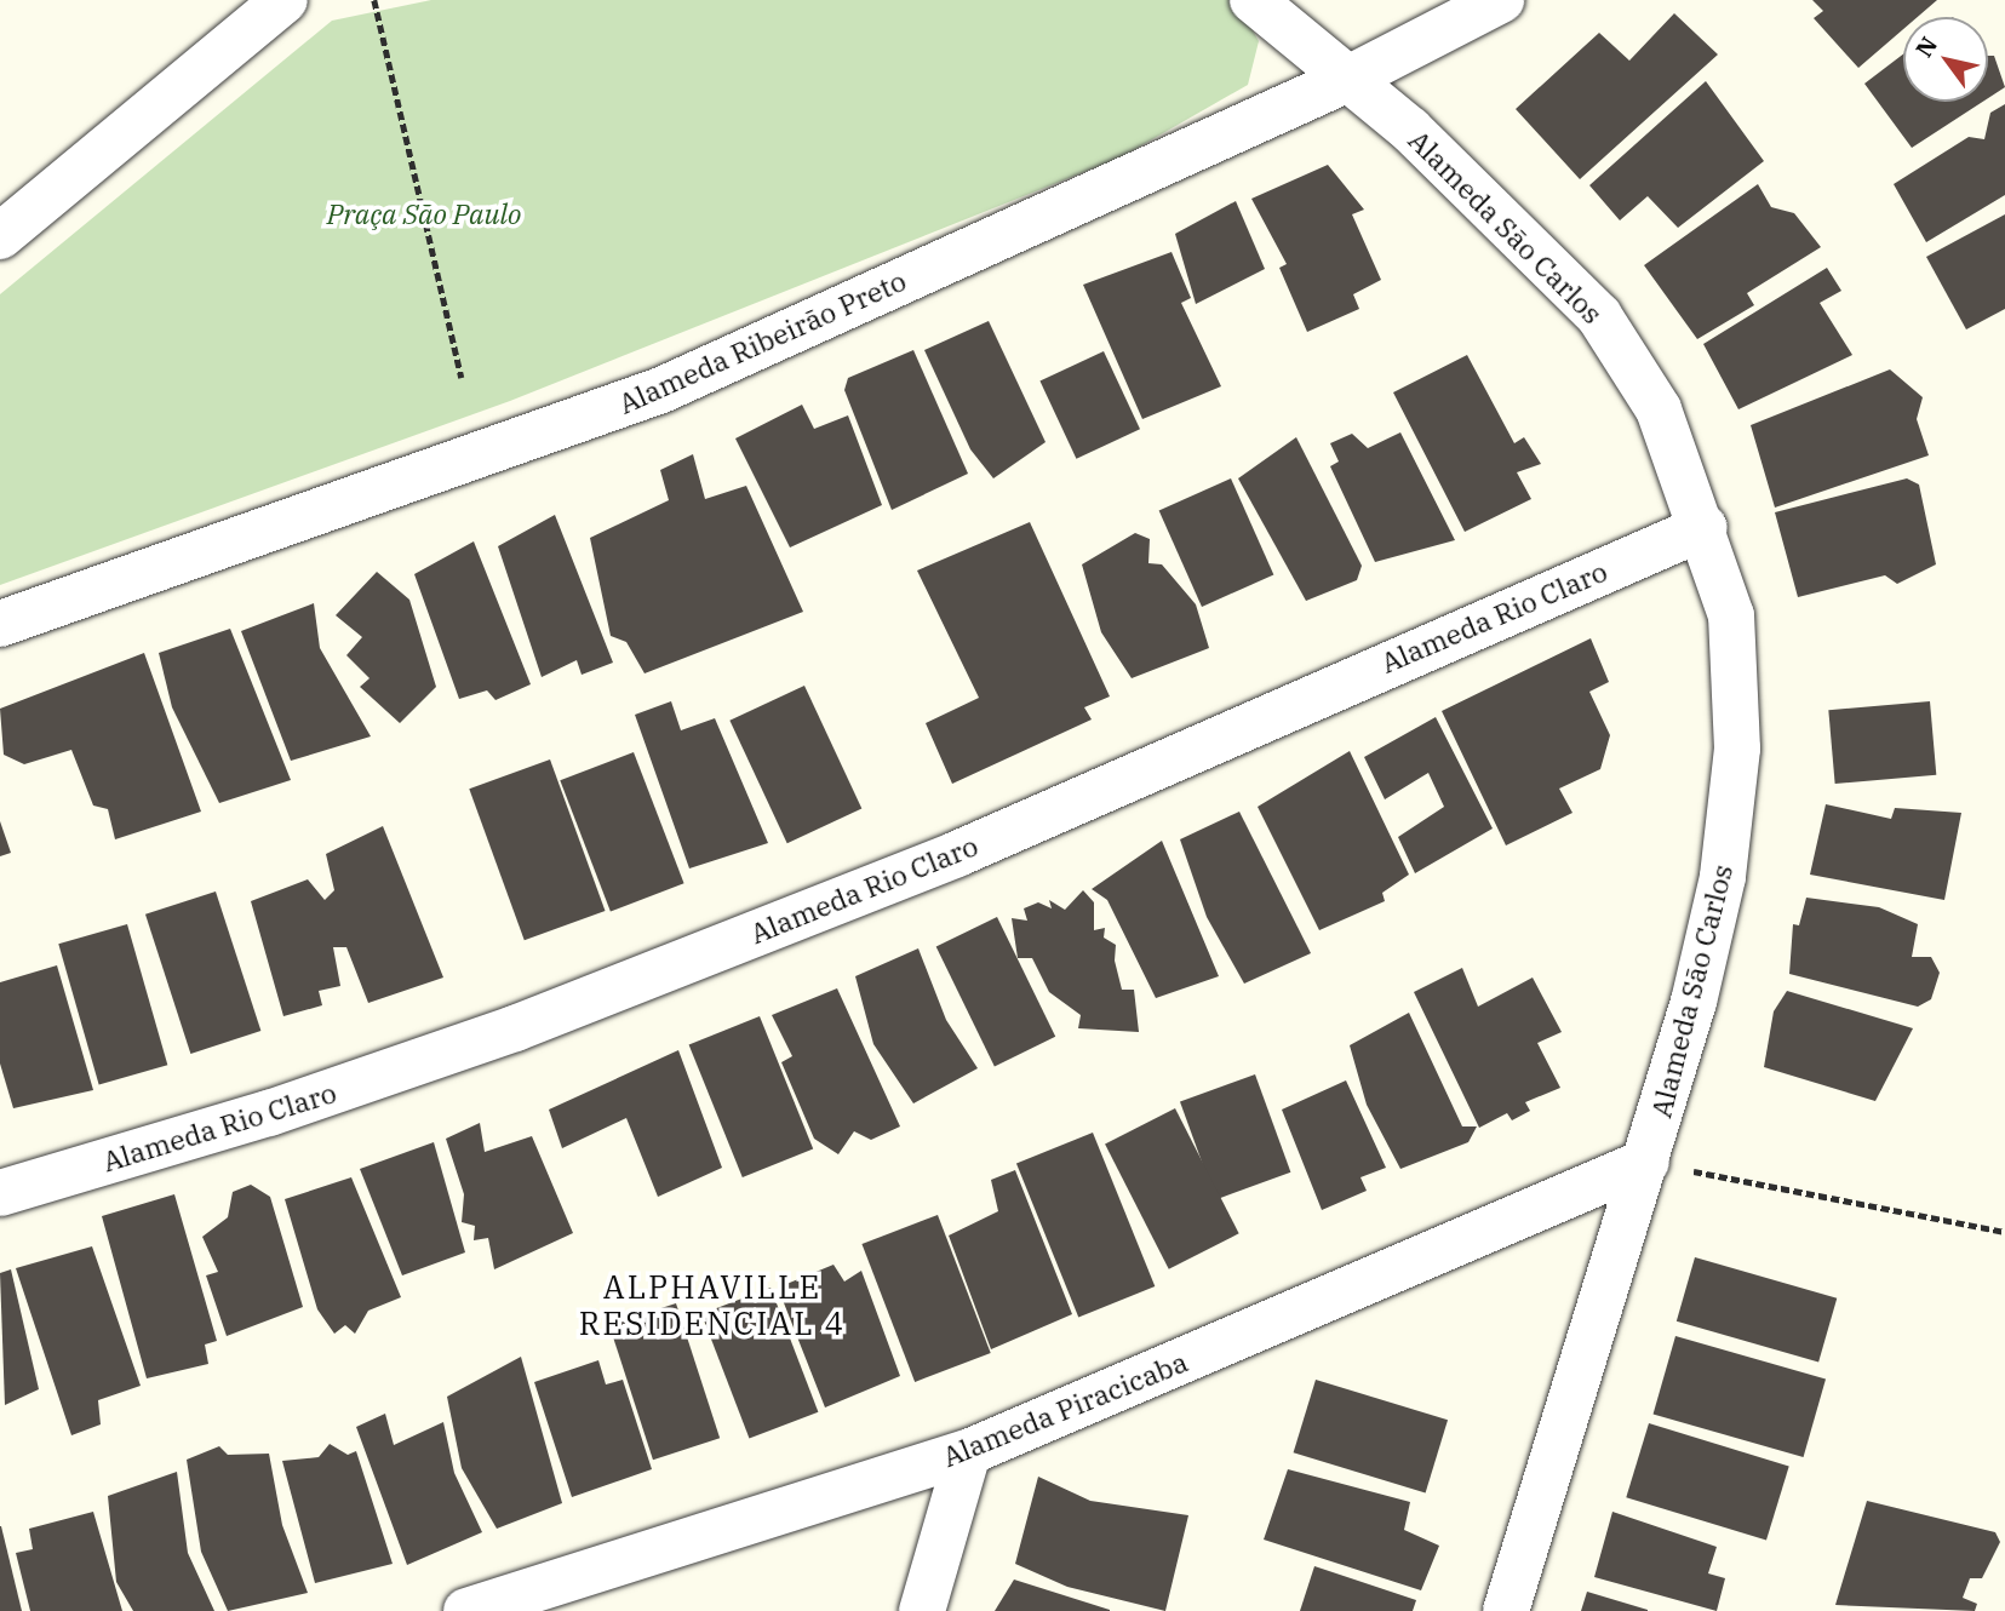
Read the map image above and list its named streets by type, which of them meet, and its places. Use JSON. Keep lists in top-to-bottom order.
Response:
{
  "streets": {
    "street": [
      "Alameda São Carlos",
      "Alameda Ribeirão Preto",
      "Alameda Rio Claro",
      "Alameda Piracicaba"
    ]
  },
  "crossings": [
    ["Alameda São Carlos", "Alameda Ribeirão Preto"],
    ["Alameda São Carlos", "Alameda Rio Claro"],
    ["Alameda São Carlos", "Alameda Piracicaba"]
  ],
  "districts": ["ALPHAVILLE RESIDENCIAL 4"],
  "parks": ["Praça São Paulo"],
  "north": "top left"
}
